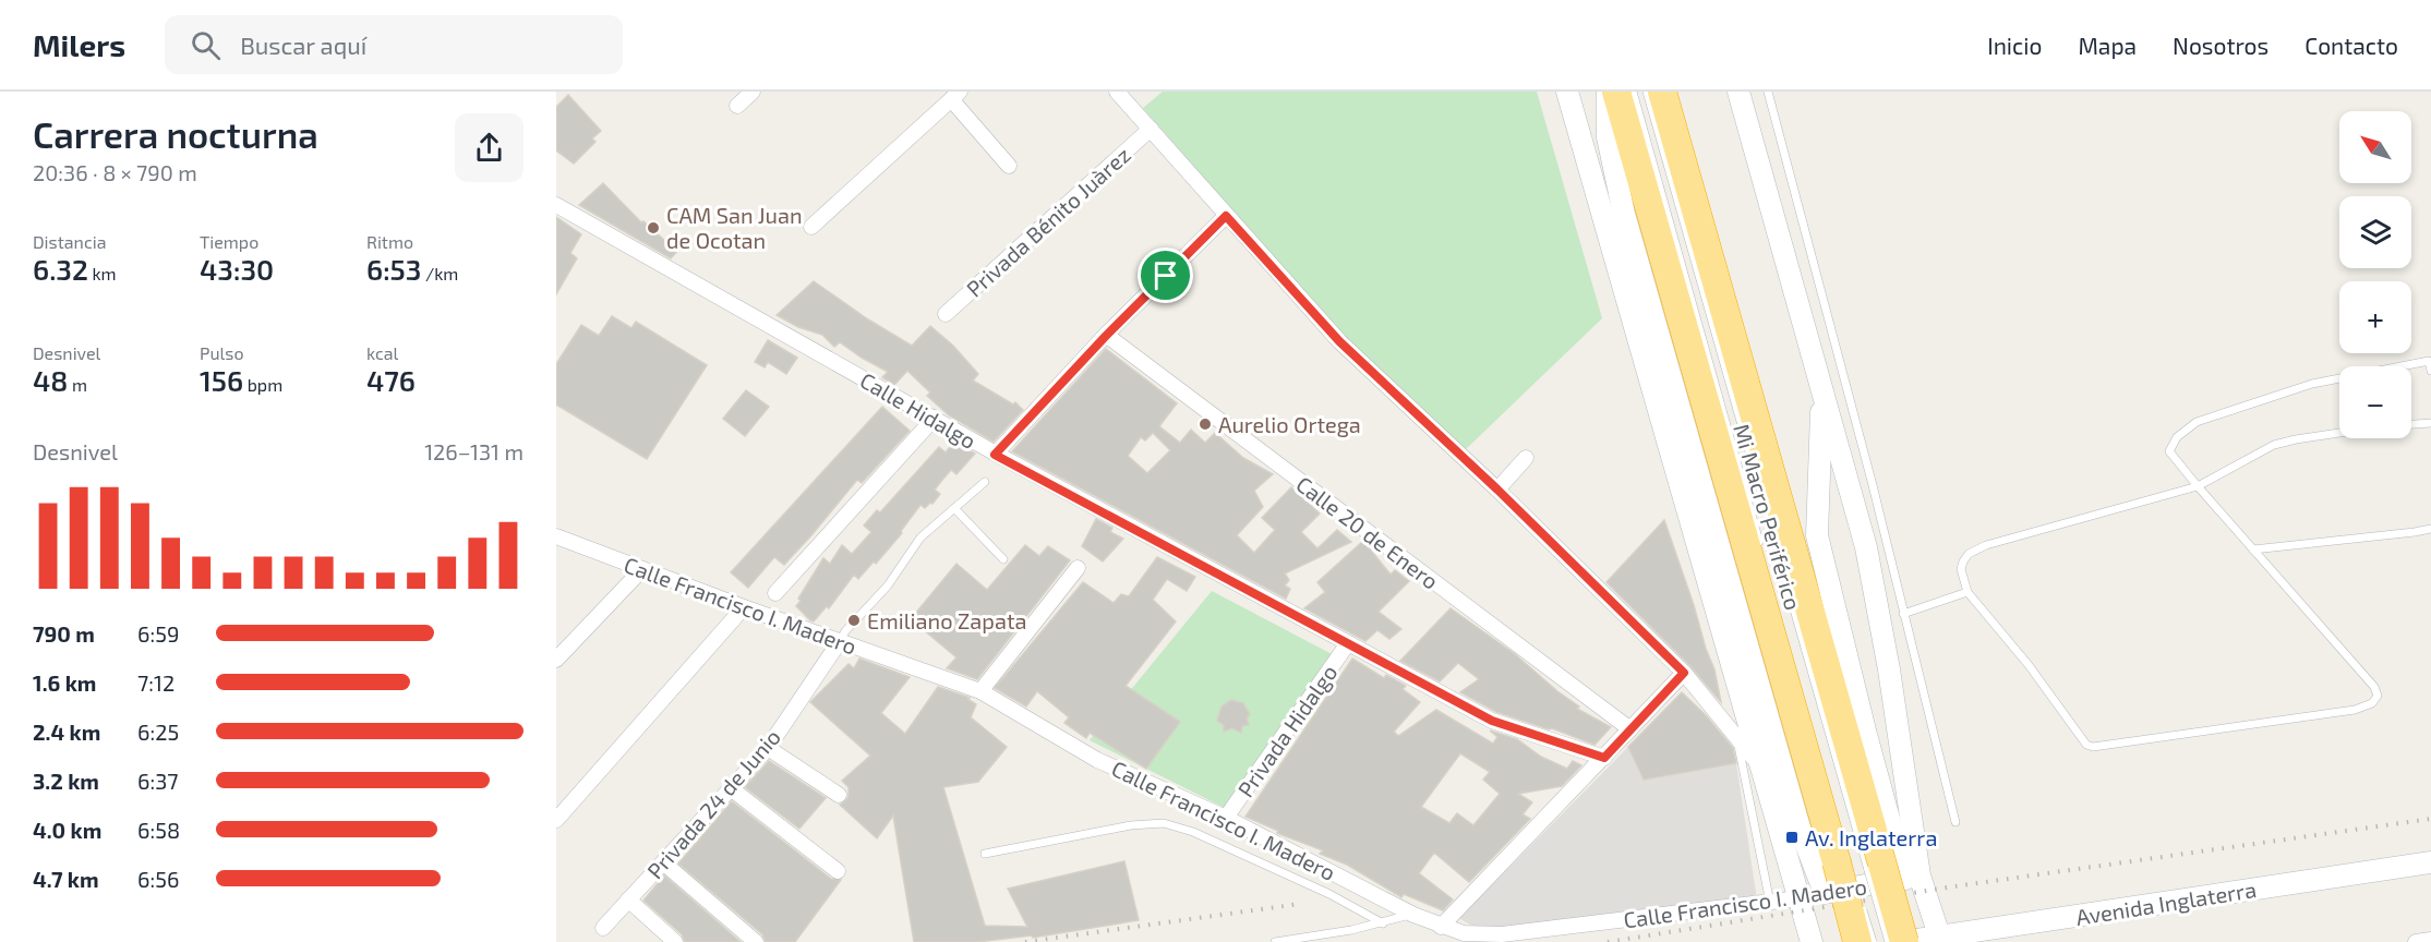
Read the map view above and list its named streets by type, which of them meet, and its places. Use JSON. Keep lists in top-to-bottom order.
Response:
{
  "streets": {
    "main road": ["Calle Francisco I. Madero", "Avenida Inglaterra"],
    "street": [
      "Privada Bénito Juàrez",
      "Calle Hidalgo",
      "Calle 20 de Enero",
      "Privada Hidalgo",
      "Privada 24 de Junio"
    ],
    "lane": ["Mi Macro Periférico"]
  },
  "crossings": [
    ["Calle Hidalgo", "Privada Hidalgo"],
    ["Calle Francisco I. Madero", "Privada Hidalgo"],
    ["Calle Francisco I. Madero", "Privada 24 de Junio"]
  ],
  "places": {
    "other": ["CAM San Juan de Ocotan", "Aurelio Ortega", "Emiliano Zapata"],
    "transit": ["Av. Inglaterra"]
  },
  "north": "top left",
  "page": {
    "header": "Milers",
    "search": "Buscar aquí",
    "nav": [
      "Inicio",
      "Mapa",
      "Nosotros",
      "Contacto"
    ],
    "heading": ["Carrera nocturna", "20:36 · 8 × 790 m"],
    "map_buttons": ["+", "−"],
    "stats": [
      ["Distancia", "6.32 km"],
      ["Tiempo", "43:30"],
      ["Ritmo", "6:53 /km"],
      ["Desnivel", "48 m"],
      ["Pulso", "156 bpm"],
      ["kcal", "476"]
    ],
    "chart": ["Desnivel", "126–131 m"],
    "list": [
      {
        "name": "790 m",
        "note": "6:59"
      },
      {
        "name": "1.6 km",
        "note": "7:12"
      },
      {
        "name": "2.4 km",
        "note": "6:25"
      },
      {
        "name": "3.2 km",
        "note": "6:37"
      },
      {
        "name": "4.0 km",
        "note": "6:58"
      },
      {
        "name": "4.7 km",
        "note": "6:56"
      }
    ]
  }
}
